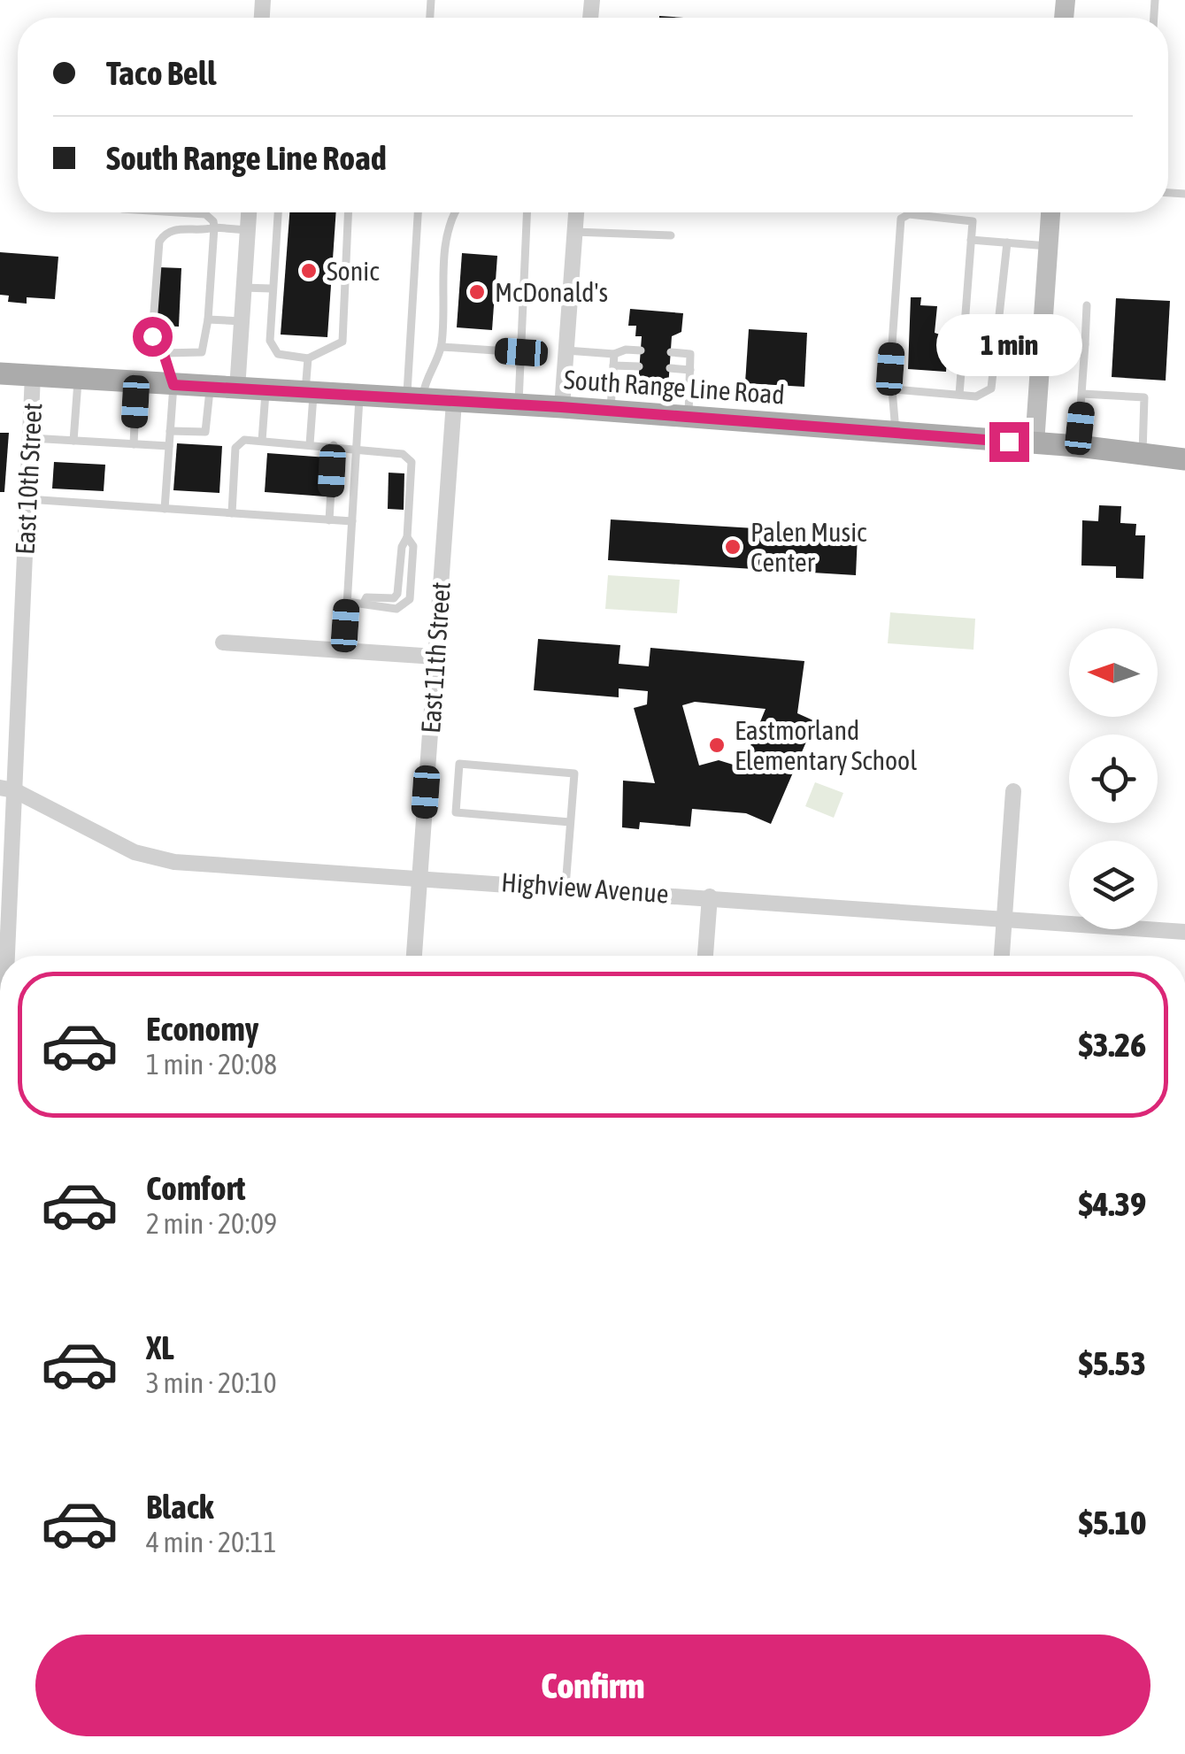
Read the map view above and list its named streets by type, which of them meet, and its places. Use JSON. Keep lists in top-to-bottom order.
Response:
{
  "streets": {
    "main road": ["South Range Line Road"],
    "street": ["East 10th Street", "East 11th Street", "Highview Avenue"]
  },
  "crossings": [
    ["South Range Line Road", "East 10th Street"],
    ["South Range Line Road", "East 11th Street"],
    ["East 10th Street", "Highview Avenue"],
    ["East 11th Street", "Highview Avenue"]
  ],
  "places": [
    "Sonic",
    "McDonald's",
    "Palen Music Center",
    "Eastmorland Elementary School"
  ],
  "north": "left",
  "page": {
    "banner": ["Taco Bell", "South Range Line Road"],
    "bubble": "1 min",
    "list": [
      {
        "name": "Economy",
        "note": "1 min · 20:08",
        "value": "$3.26"
      },
      {
        "name": "Comfort",
        "note": "2 min · 20:09",
        "value": "$4.39"
      },
      {
        "name": "XL",
        "note": "3 min · 20:10",
        "value": "$5.53"
      },
      {
        "name": "Black",
        "note": "4 min · 20:11",
        "value": "$5.10"
      }
    ],
    "buttons": "Confirm"
  }
}
